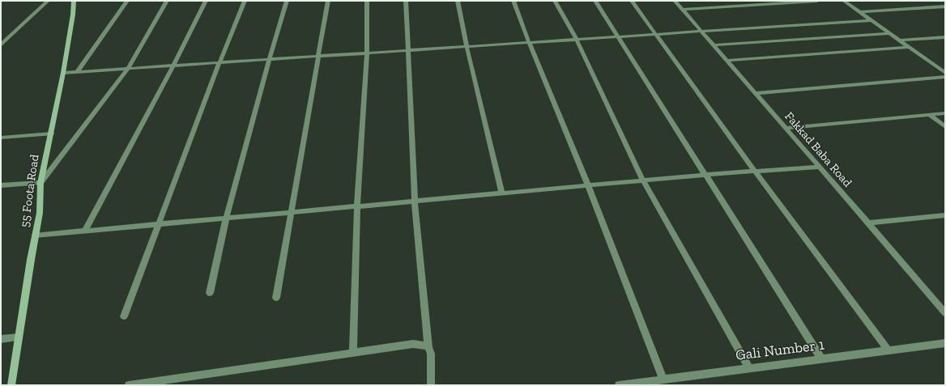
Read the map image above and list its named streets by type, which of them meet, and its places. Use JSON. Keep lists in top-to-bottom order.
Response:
{
  "streets": {
    "street": ["Fakkad Baba Road", "55 Foota Road", "Gali Number 1"]
  }
}
